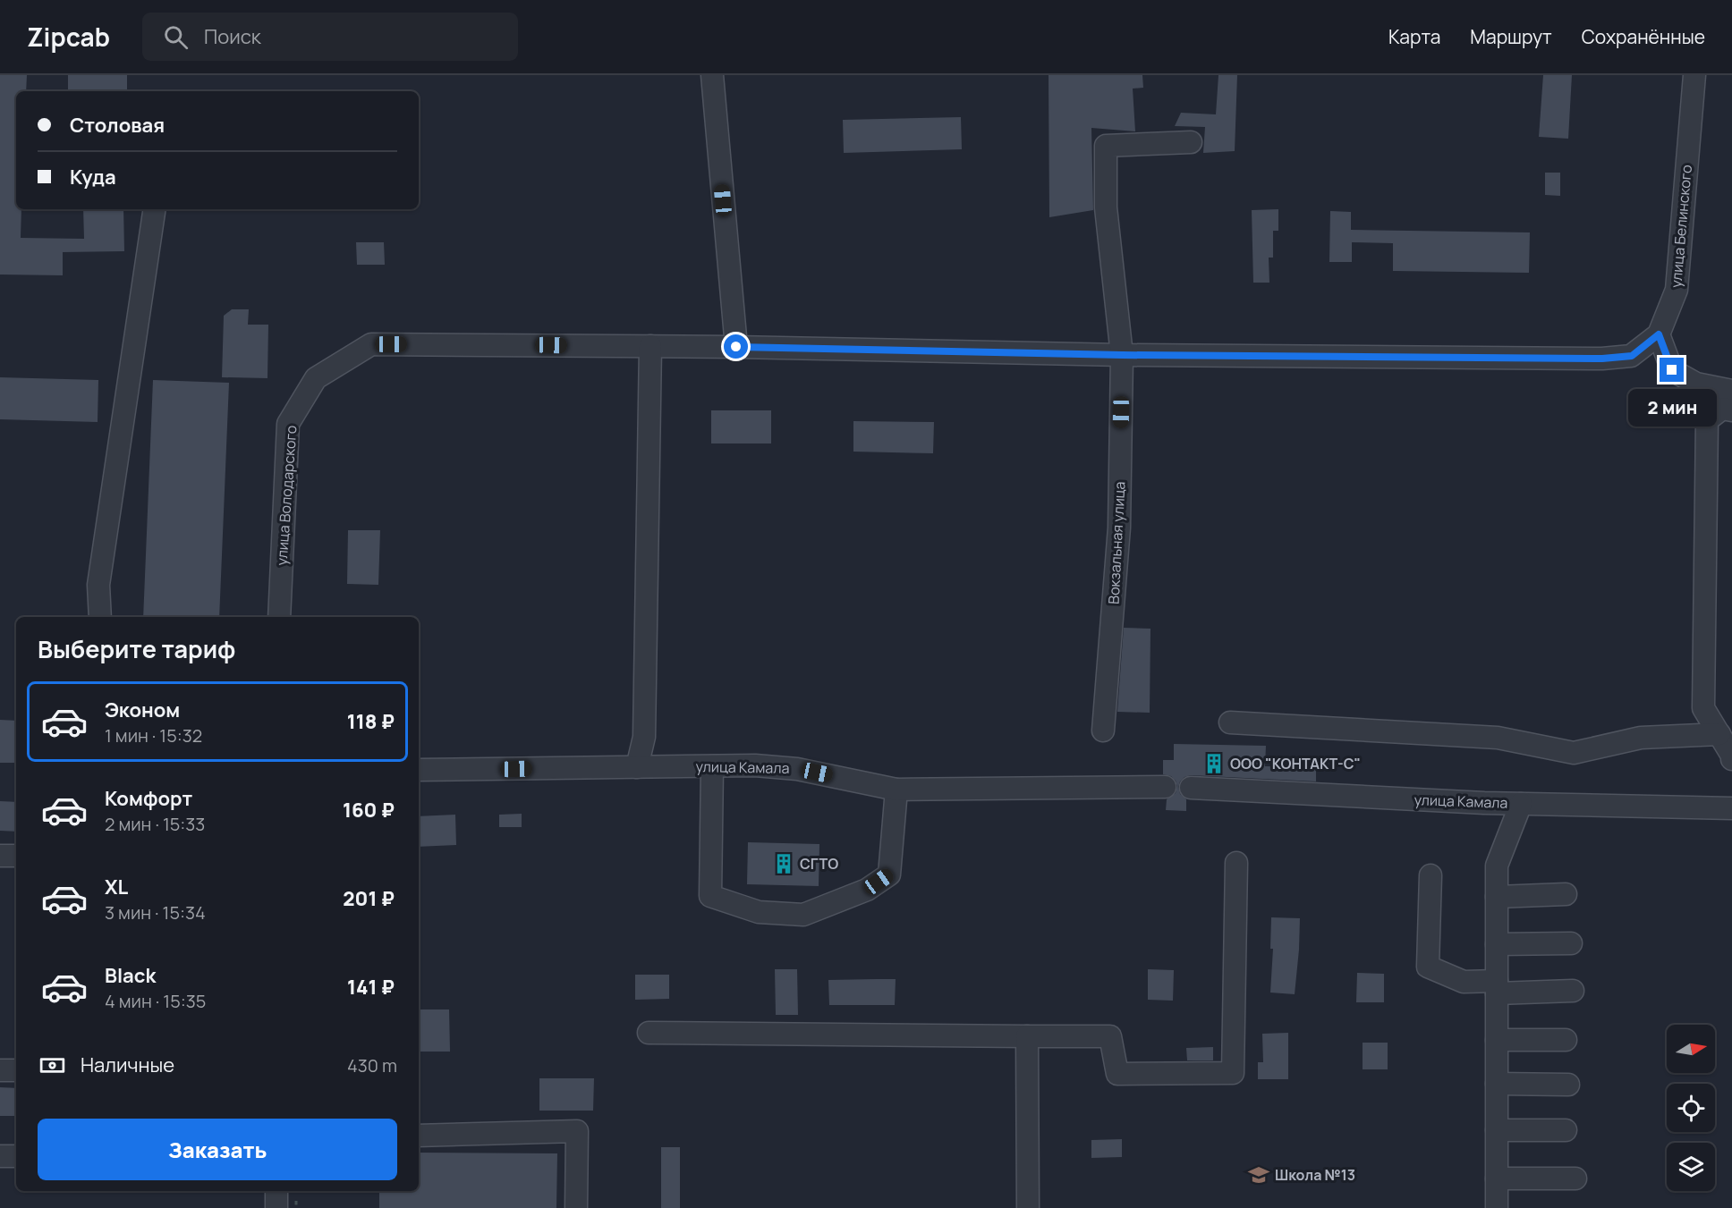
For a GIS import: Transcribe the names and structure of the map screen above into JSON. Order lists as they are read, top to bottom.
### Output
{
  "streets": {
    "street": [
      "улица Белинского",
      "улица Володарского",
      "Вокзальная улица",
      "улица Камала"
    ]
  },
  "crossings": [
    ["улица Белинского", "улица Володарского"],
    ["улица Белинского", "Вокзальная улица"]
  ],
  "places": {
    "building": ["ООО \"КОНТАКТ-С\"", "СГТО"],
    "school or university": ["Школа №13"]
  },
  "north": "right",
  "page": {
    "header": "Zipcab",
    "search": "Поиск",
    "nav": ["Карта", "Маршрут", "Сохранённые"],
    "banner": ["Столовая", "Куда"],
    "bubble": "2 мин",
    "heading": "Выберите тариф",
    "list": [
      {
        "name": "Эконом",
        "note": "1 мин · 15:32",
        "value": "118 ₽"
      },
      {
        "name": "Комфорт",
        "note": "2 мин · 15:33",
        "value": "160 ₽"
      },
      {
        "name": "XL",
        "note": "3 мин · 15:34",
        "value": "201 ₽"
      },
      {
        "name": "Black",
        "note": "4 мин · 15:35",
        "value": "141 ₽"
      }
    ],
    "pay": ["Наличные", "430 m"],
    "buttons": "Заказать"
  }
}
